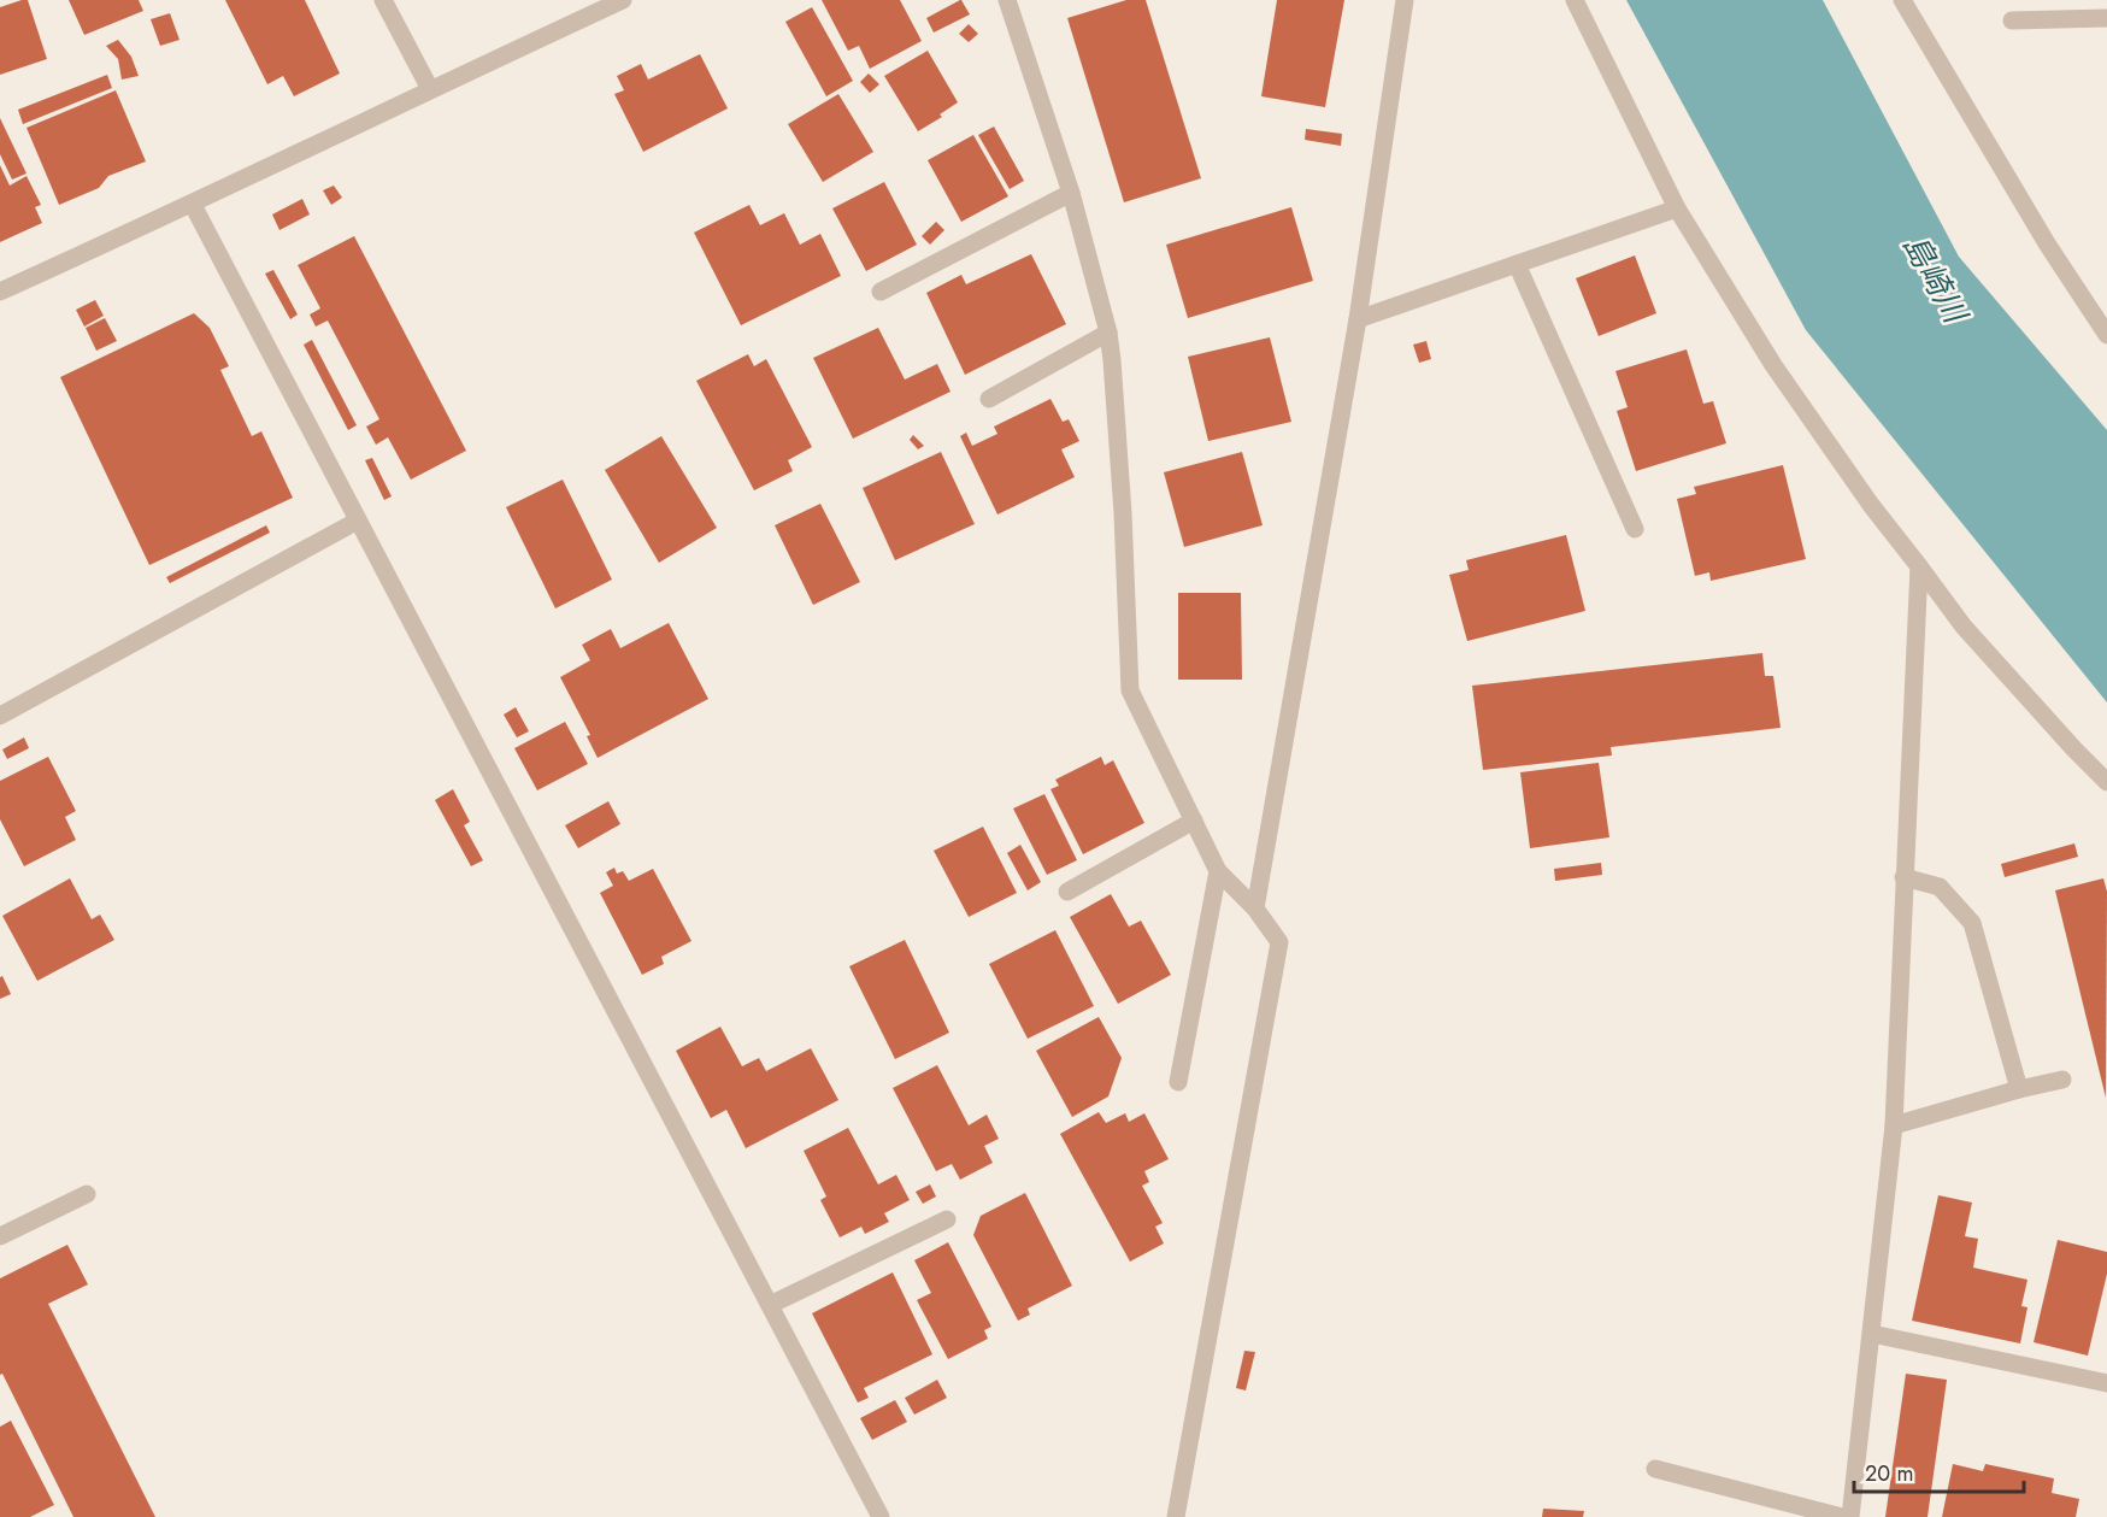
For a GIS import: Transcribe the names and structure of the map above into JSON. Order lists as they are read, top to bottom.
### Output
{
  "water": ["島崎川"],
  "scale_bar": "20 m"
}
